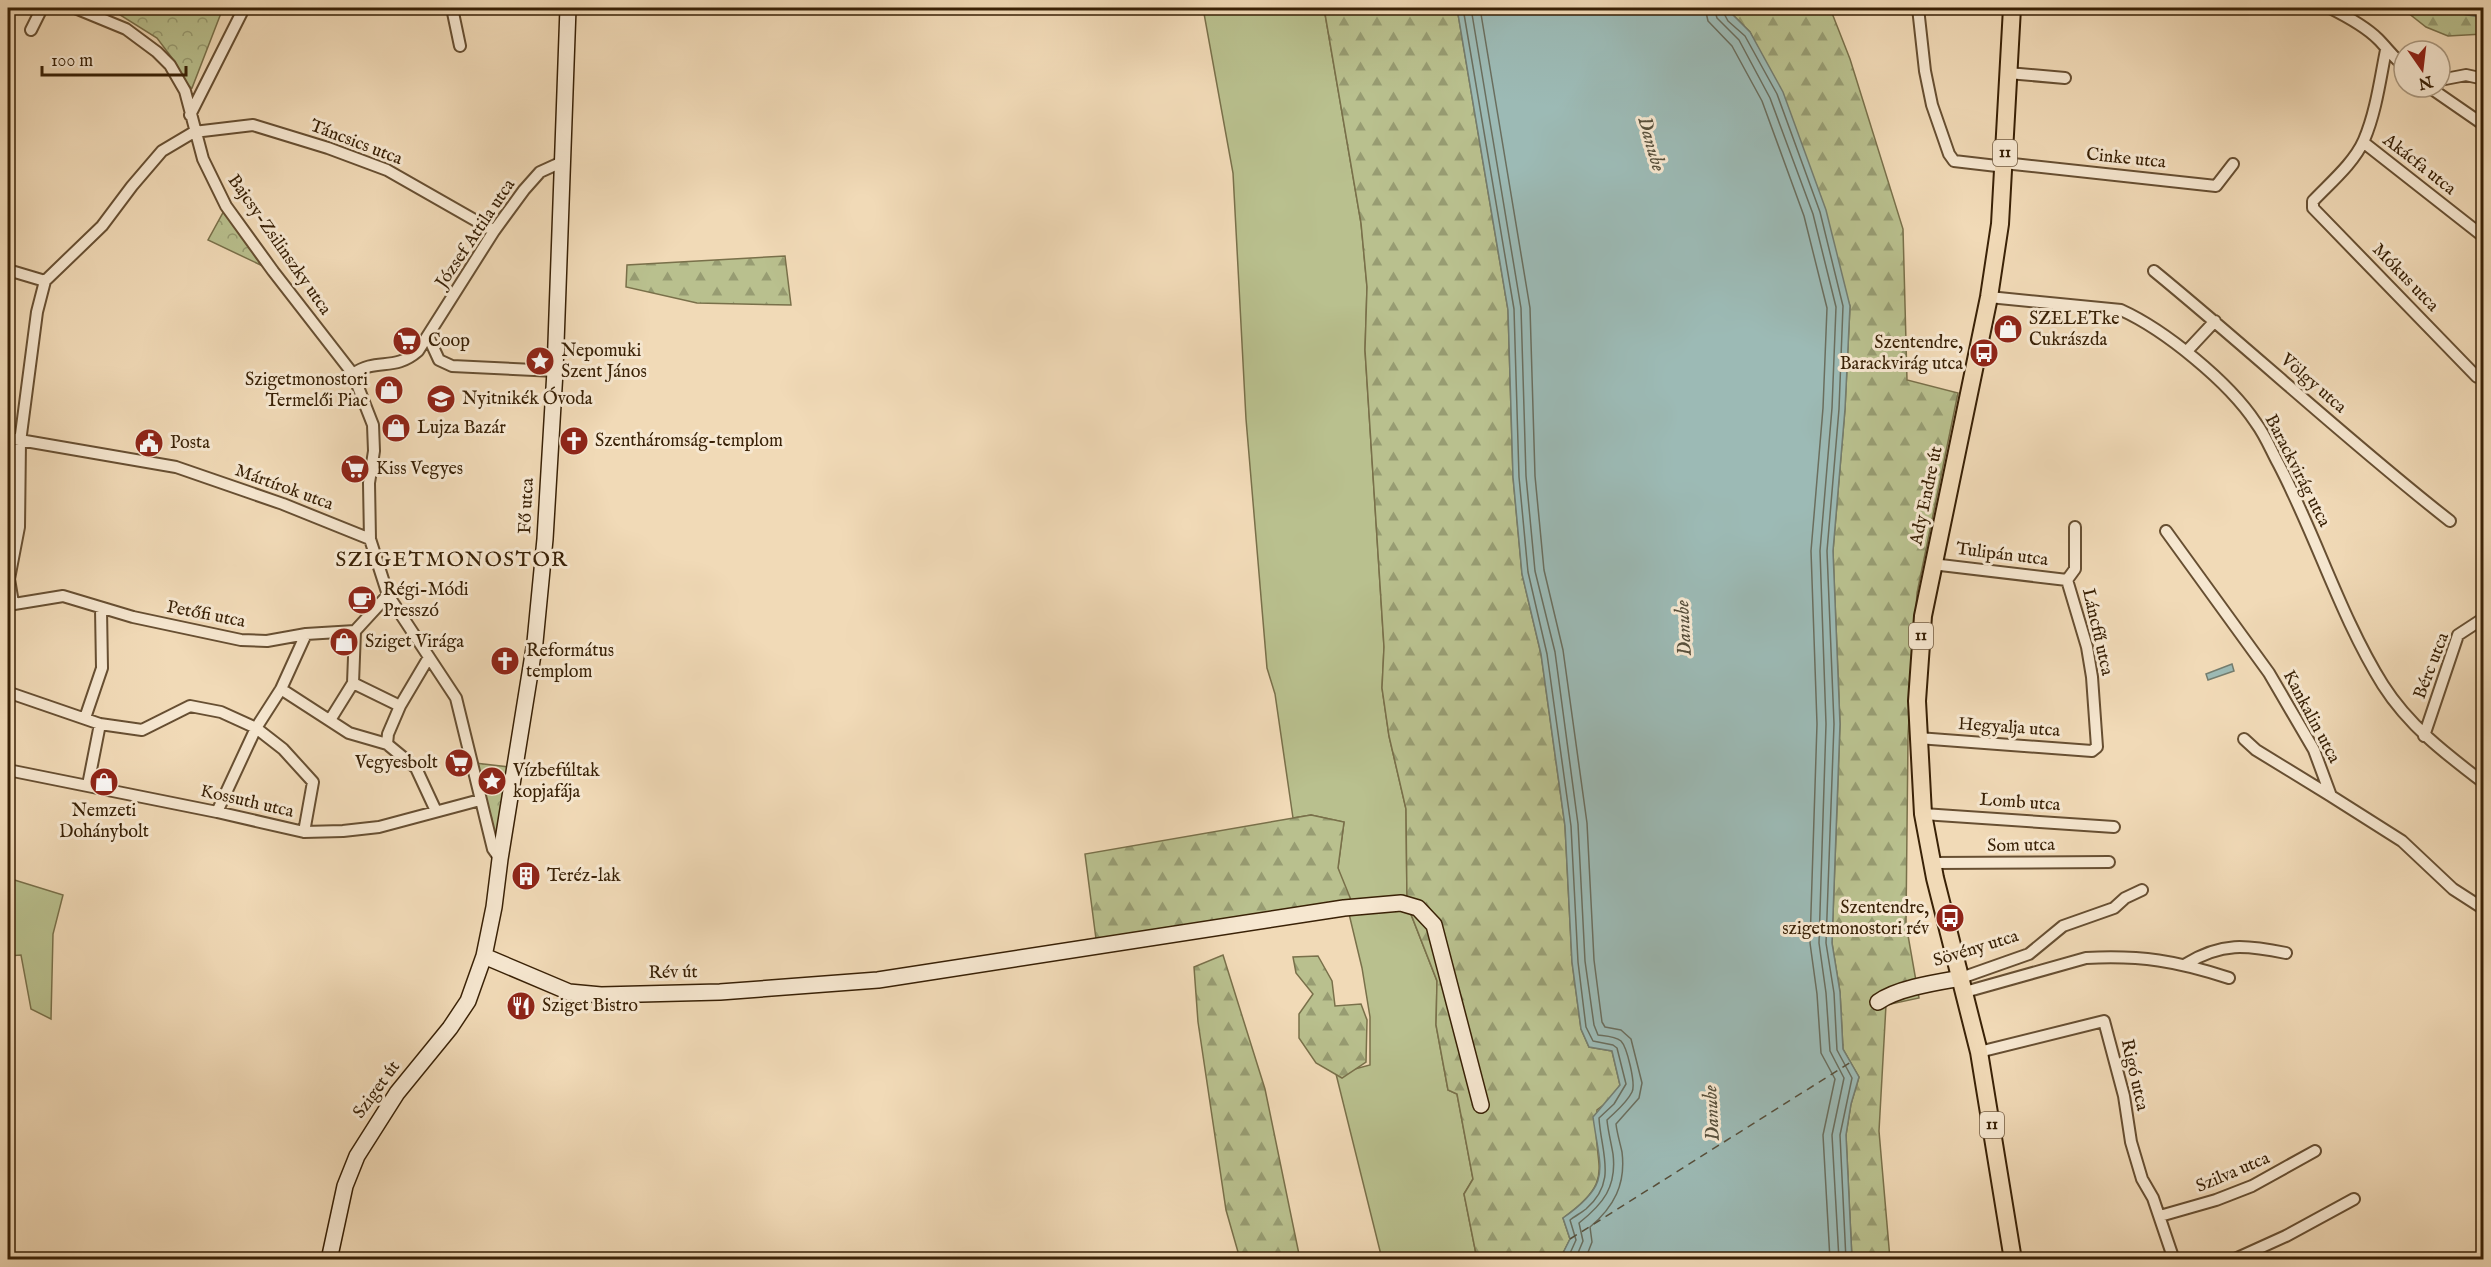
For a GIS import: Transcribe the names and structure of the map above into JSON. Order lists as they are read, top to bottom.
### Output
{
  "streets": {
    "main road": [
      "11",
      "Ady Endre út",
      "Fő utca",
      "Sövény utca",
      "Rév út",
      "Sziget út"
    ],
    "street": [
      "Táncsics utca",
      "Cinke utca",
      "Akácfa utca",
      "József Attila utca",
      "Bajcsy-Zsilinszky utca",
      "Mókus utca",
      "Völgy utca",
      "Barackvirág utca",
      "Mártírok utca",
      "Tulipán utca",
      "Petőfi utca",
      "Láncfű utca",
      "Bérc utca",
      "Kankalin utca",
      "Hegyalja utca",
      "Kossuth utca",
      "Lomb utca",
      "Som utca",
      "Rigó utca",
      "Szilva utca"
    ]
  },
  "crossings": [
    ["Táncsics utca", "József Attila utca"],
    ["Táncsics utca", "Bajcsy-Zsilinszky utca"],
    ["11", "Ady Endre út"],
    ["11", "Sövény utca"],
    ["11", "Rigó utca"],
    ["Cinke utca", "Ady Endre út"],
    ["Akácfa utca", "Mókus utca"],
    ["József Attila utca", "Bajcsy-Zsilinszky utca"],
    ["József Attila utca", "Fő utca"],
    ["Bajcsy-Zsilinszky utca", "Mártírok utca"],
    ["Bajcsy-Zsilinszky utca", "Fő utca"],
    ["Bajcsy-Zsilinszky utca", "Kossuth utca"],
    ["Barackvirág utca", "Ady Endre út"],
    ["Barackvirág utca", "Bérc utca"],
    ["Ady Endre út", "Tulipán utca"],
    ["Ady Endre út", "Hegyalja utca"],
    ["Ady Endre út", "Lomb utca"],
    ["Ady Endre út", "Som utca"],
    ["Ady Endre út", "Sövény utca"],
    ["Fő utca", "Rév út"],
    ["Fő utca", "Sziget út"],
    ["Tulipán utca", "Láncfű utca"],
    ["Láncfű utca", "Hegyalja utca"],
    ["Rév út", "Sziget út"],
    ["Rigó utca", "Szilva utca"]
  ],
  "districts": ["SZIGETMONOSTOR"],
  "water": ["Danube"],
  "places": {
    "shop": [
      "SZELETke Cukrászda",
      "Szigetmonostori Termelői Piac",
      "Lujza Bazár",
      "Sziget Virága",
      "Nemzeti Dohánybolt"
    ],
    "supermarket": ["Coop", "Kiss Vegyes", "Vegyesbolt"],
    "bus stop": ["Szentendre, Barackvirág utca", "Szentendre, szigetmonostori rév"],
    "place": ["Nepomuki Szent János", "Vízbefúltak kopjafája"],
    "school or university": ["Nyitnikék Óvoda"],
    "church": ["Szentháromság-templom", "Református templom"],
    "public building": ["Posta"],
    "cafe": ["Régi-Módi Presszó"],
    "building": ["Teréz-lak"],
    "restaurant": ["Sziget Bistro"]
  },
  "scale_bar": "100 m",
  "north": "bottom"
}
